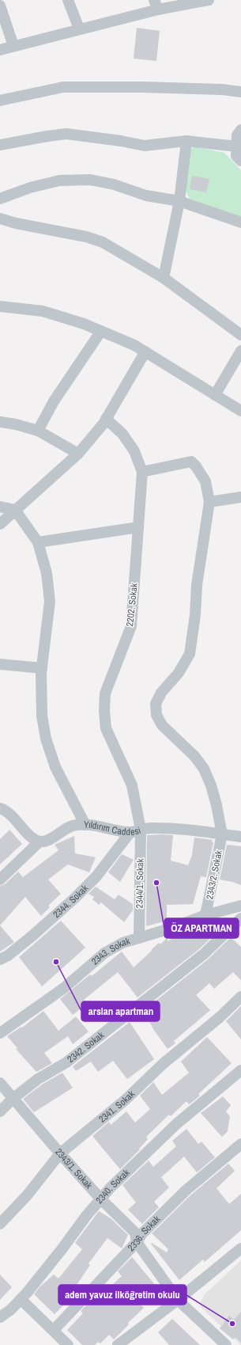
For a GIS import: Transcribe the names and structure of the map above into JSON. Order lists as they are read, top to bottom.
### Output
{
  "streets": {
    "street": [
      "2202. Sokak",
      "Yıldırım Caddesi",
      "2343/2. Sokak",
      "2344/1. Sokak",
      "2344. Sokak",
      "2343. Sokak",
      "2342. Sokak",
      "2341. Sokak",
      "2343/1. Sokak",
      "2340. Sokak",
      "2336. Sokak"
    ]
  },
  "crossings": [
    ["2202. Sokak", "Yıldırım Caddesi"],
    ["2202. Sokak", "2344/1. Sokak"],
    ["2202. Sokak", "2344. Sokak"],
    ["Yıldırım Caddesi", "2343/2. Sokak"],
    ["Yıldırım Caddesi", "2344/1. Sokak"],
    ["Yıldırım Caddesi", "2344. Sokak"],
    ["2343/2. Sokak", "2343. Sokak"],
    ["2344/1. Sokak", "2344. Sokak"],
    ["2344/1. Sokak", "2343. Sokak"],
    ["2342. Sokak", "2343/1. Sokak"],
    ["2341. Sokak", "2343/1. Sokak"],
    ["2343/1. Sokak", "2340. Sokak"],
    ["2343/1. Sokak", "2336. Sokak"]
  ],
  "places": ["ÖZ APARTMAN", "arslan apartman", "adem yavuz ilköğretim okulu"]
}
